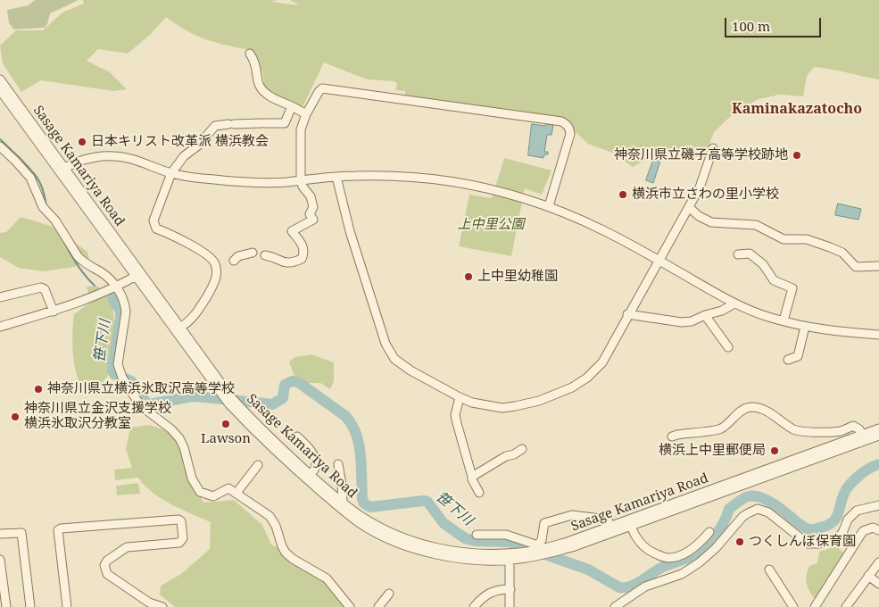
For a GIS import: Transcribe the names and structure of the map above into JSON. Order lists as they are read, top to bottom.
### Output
{
  "streets": {
    "street": ["Sasage Kamariya Road"]
  },
  "districts": ["Kaminakazatocho"],
  "water": ["笹下川"],
  "parks": ["上中里公園"],
  "places": [
    "日本キリスト改革派 横浜教会",
    "神奈川県立磯子高等学校跡地",
    "横浜市立さわの里小学校",
    "上中里幼稚園",
    "神奈川県立横浜氷取沢高等学校",
    "神奈川県立金沢支援学校 横浜氷取沢分教室",
    "Lawson",
    "横浜上中里郵便局",
    "つくしんぼ保育園"
  ],
  "scale_bar": "100 m"
}
